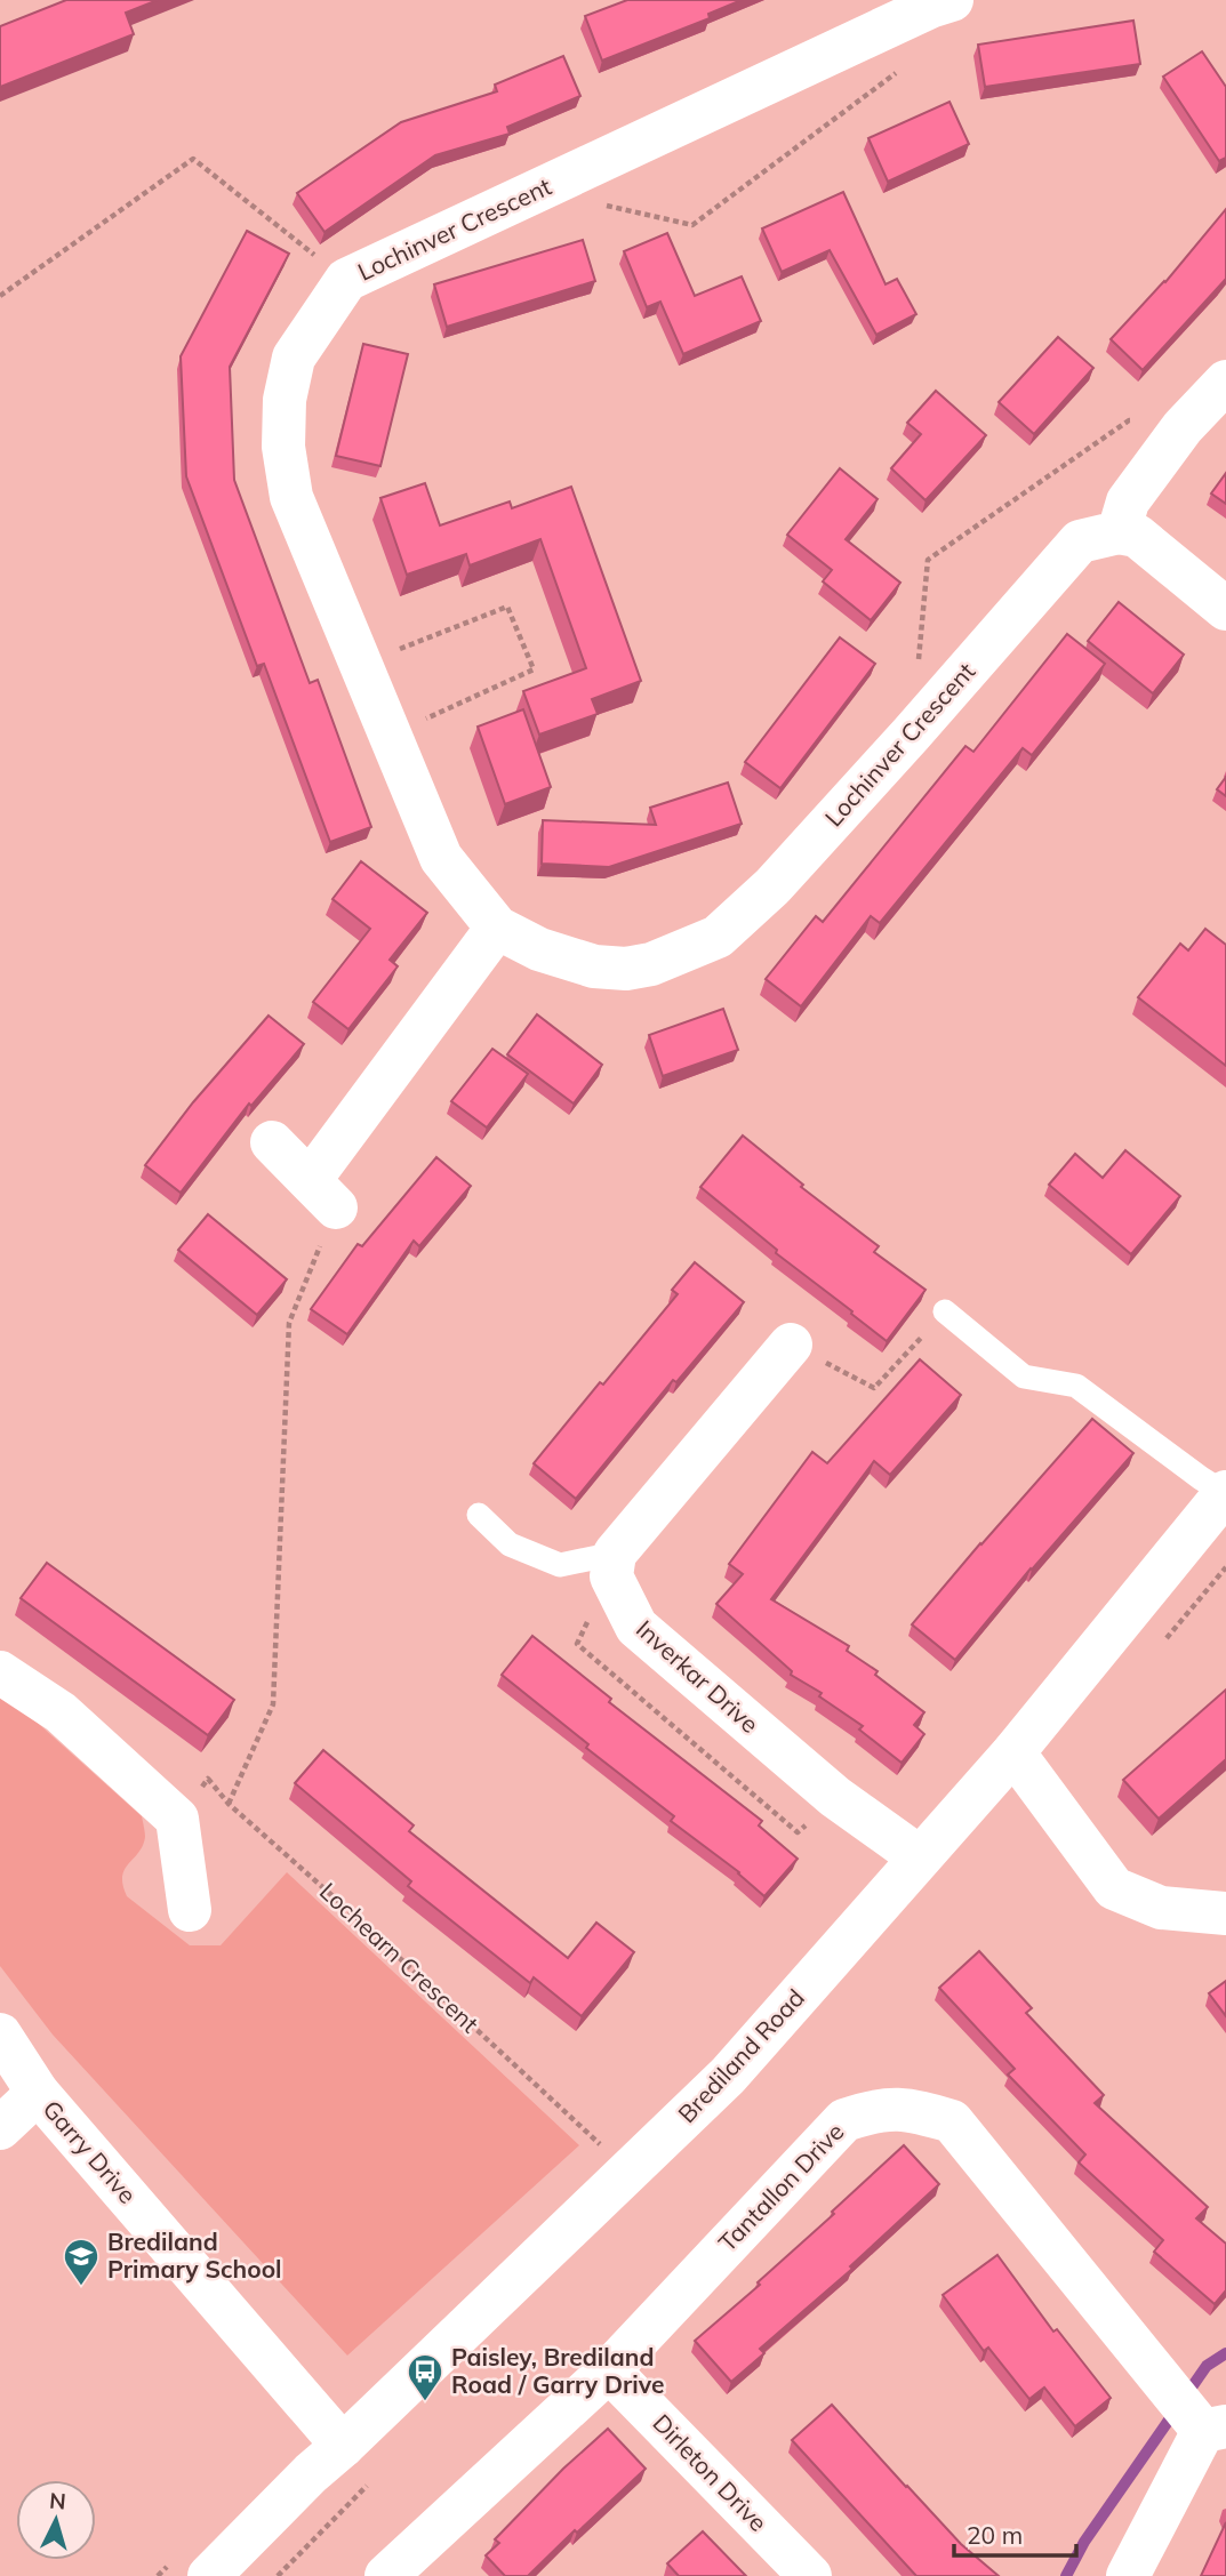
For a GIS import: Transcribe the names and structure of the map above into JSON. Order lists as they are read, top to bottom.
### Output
{
  "streets": {
    "street": [
      "Lochinver Crescent",
      "Inverkar Drive",
      "Brediland Road",
      "Garry Drive",
      "Tantallon Drive",
      "Dirleton Drive"
    ],
    "path": ["Lochearn Crescent"]
  },
  "crossings": [
    ["Inverkar Drive", "Brediland Road"],
    ["Lochearn Crescent", "Brediland Road"],
    ["Brediland Road", "Garry Drive"],
    ["Tantallon Drive", "Dirleton Drive"]
  ],
  "places": {
    "school or university": ["Brediland Primary School"],
    "bus stop": ["Paisley, Brediland Road / Garry Drive"]
  },
  "scale_bar": "20 m",
  "north": "top"
}
